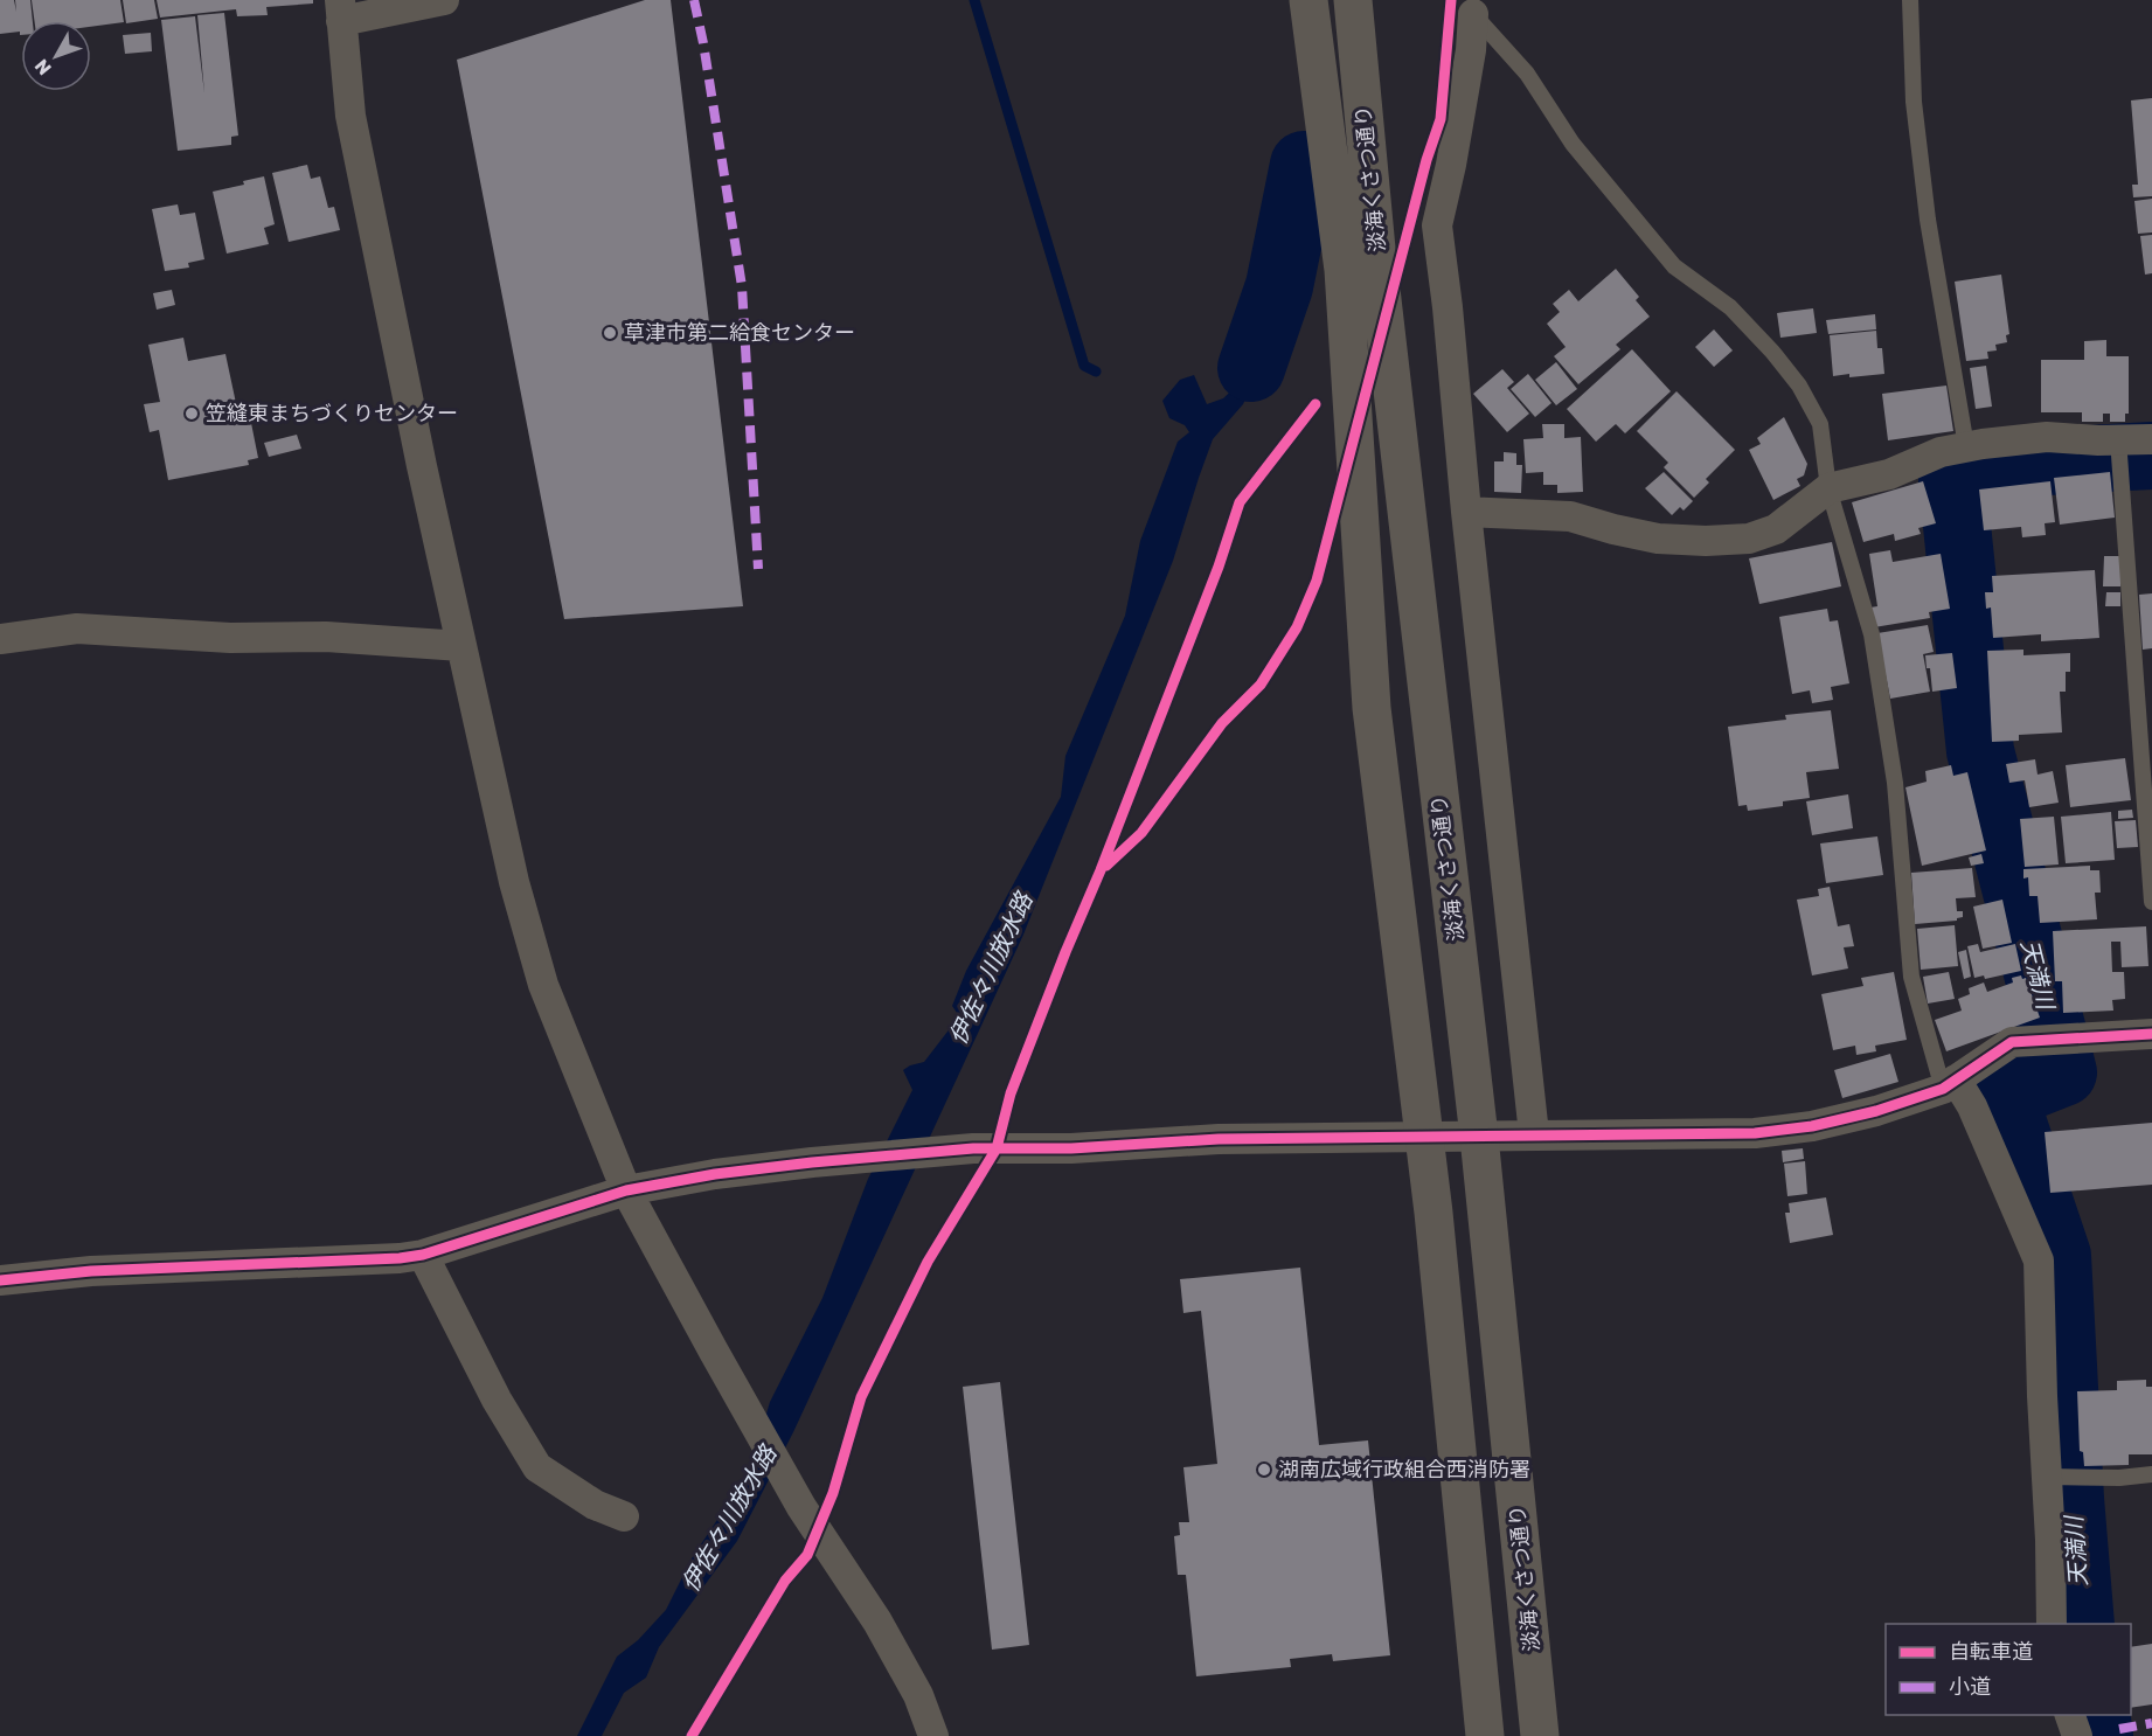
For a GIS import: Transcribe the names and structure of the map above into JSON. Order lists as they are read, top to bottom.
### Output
{
  "streets": {
    "street": ["淡海くさつ通り"]
  },
  "water": ["伊佐々川放水路", "天満川"],
  "places": ["草津市第二給食センター", "笠縫東まちづくりセンター", "湖南広域行政組合西消防署"],
  "legend": ["自転車道", "小道"],
  "north": "bottom left"
}
